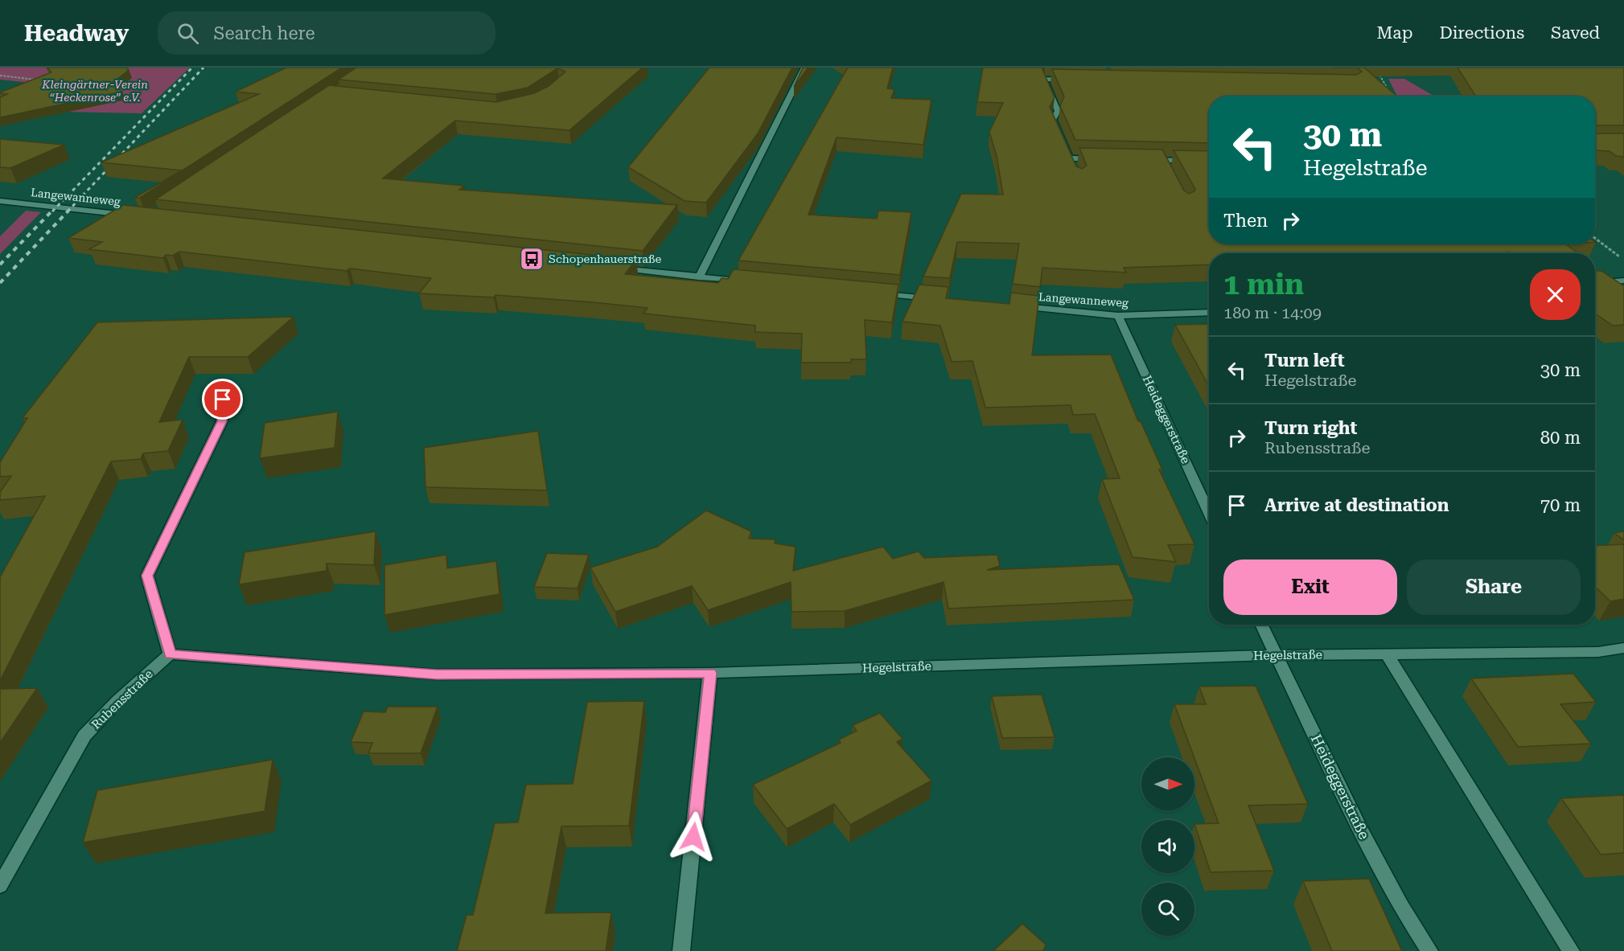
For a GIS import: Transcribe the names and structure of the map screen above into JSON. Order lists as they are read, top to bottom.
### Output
{
  "streets": {
    "street": [
      "Langewanneweg",
      "Heideggerstraße",
      "Hegelstraße",
      "Rubensstraße"
    ]
  },
  "crossings": [
    ["Langewanneweg", "Heideggerstraße"],
    ["Heideggerstraße", "Hegelstraße"],
    ["Hegelstraße", "Rubensstraße"]
  ],
  "parks": ["Kleingärtner-Verein “Heckenrose” e.V."],
  "places": {
    "bus stop": ["Schopenhauerstraße"]
  },
  "north": "right",
  "page": {
    "header": "Headway",
    "search": "Search here",
    "nav": ["Map", "Directions", "Saved"],
    "turn": ["30 m", "Hegelstraße"],
    "then": "Then",
    "heading": ["1 min", "180 m · 14:09"],
    "list": [
      {
        "name": "Turn left",
        "note": "Hegelstraße",
        "value": "30 m"
      },
      {
        "name": "Turn right",
        "note": "Rubensstraße",
        "value": "80 m"
      },
      {
        "name": "Arrive at destination",
        "value": "70 m"
      }
    ],
    "buttons": ["Exit", "Share"]
  }
}
